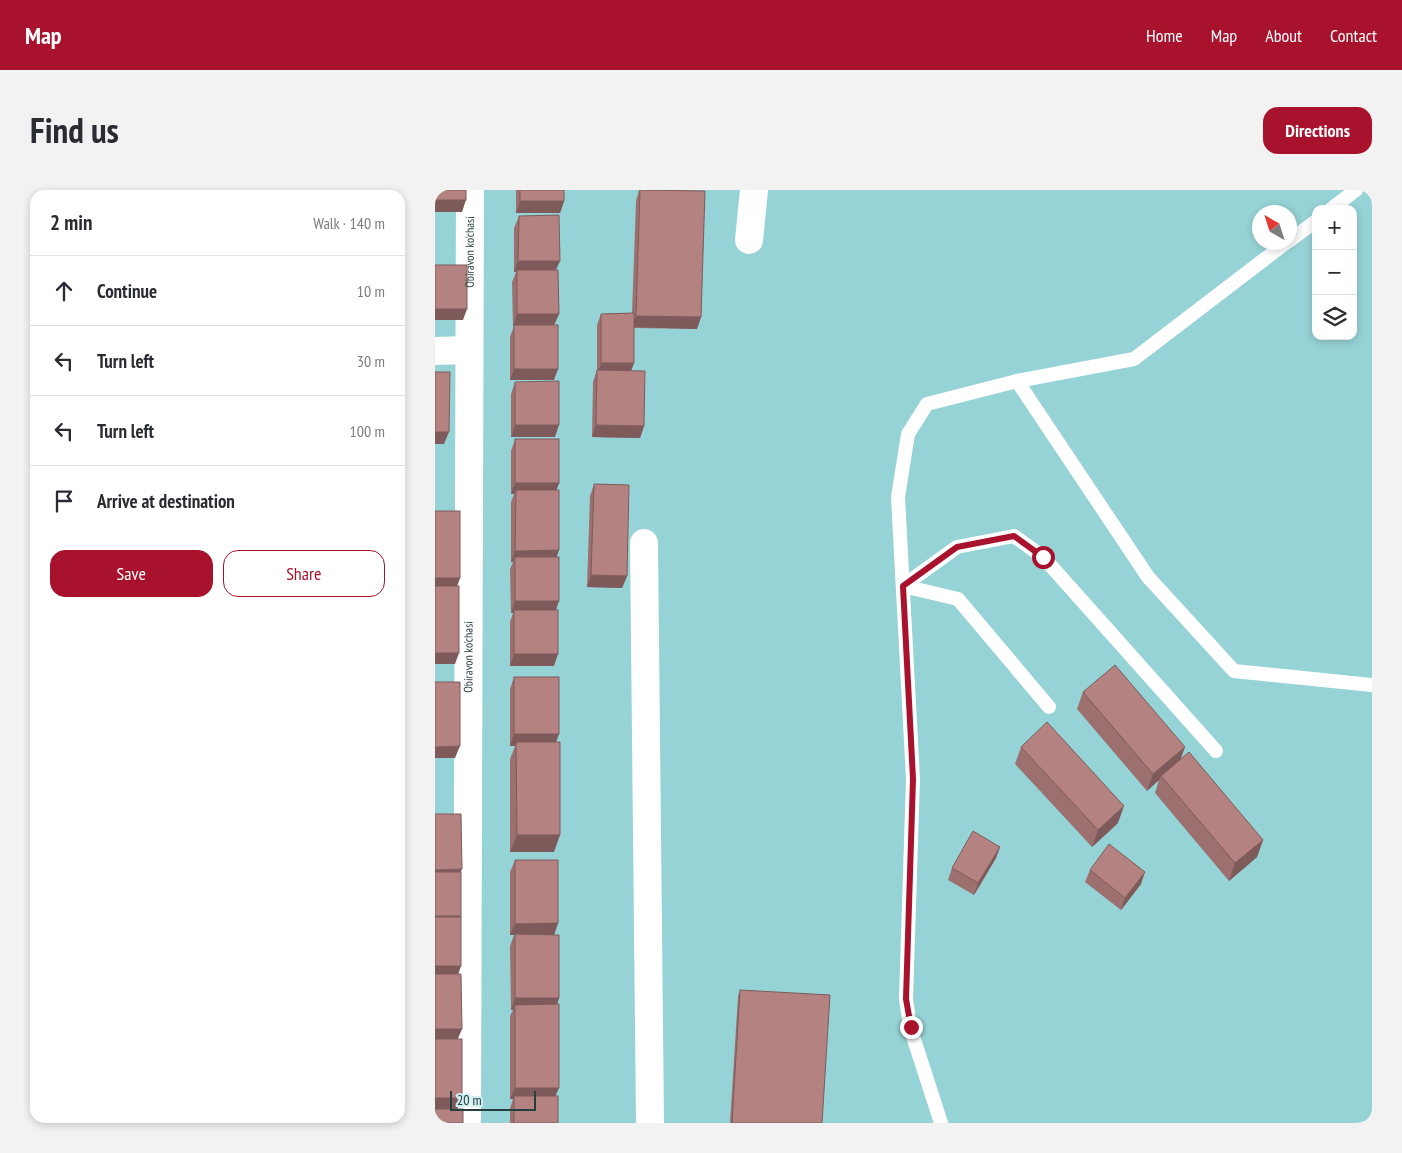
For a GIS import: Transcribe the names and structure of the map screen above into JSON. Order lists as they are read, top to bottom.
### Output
{
  "streets": {
    "street": ["Obiravon ko'chasi"]
  },
  "scale_bar": "20 m",
  "north": "top left",
  "page": {
    "header": "Map",
    "nav": [
      "Home",
      "Map",
      "About",
      "Contact"
    ],
    "title": "Find us",
    "buttons": [
      "Directions",
      ["Save", "Share"]
    ],
    "heading": ["2 min", "Walk · 140 m"],
    "map_buttons": ["+", "−"],
    "list": [
      ["Continue", "10 m"],
      ["Turn left", "30 m"],
      ["Turn left", "100 m"],
      "Arrive at destination"
    ],
    "scale": "20 m"
  }
}
